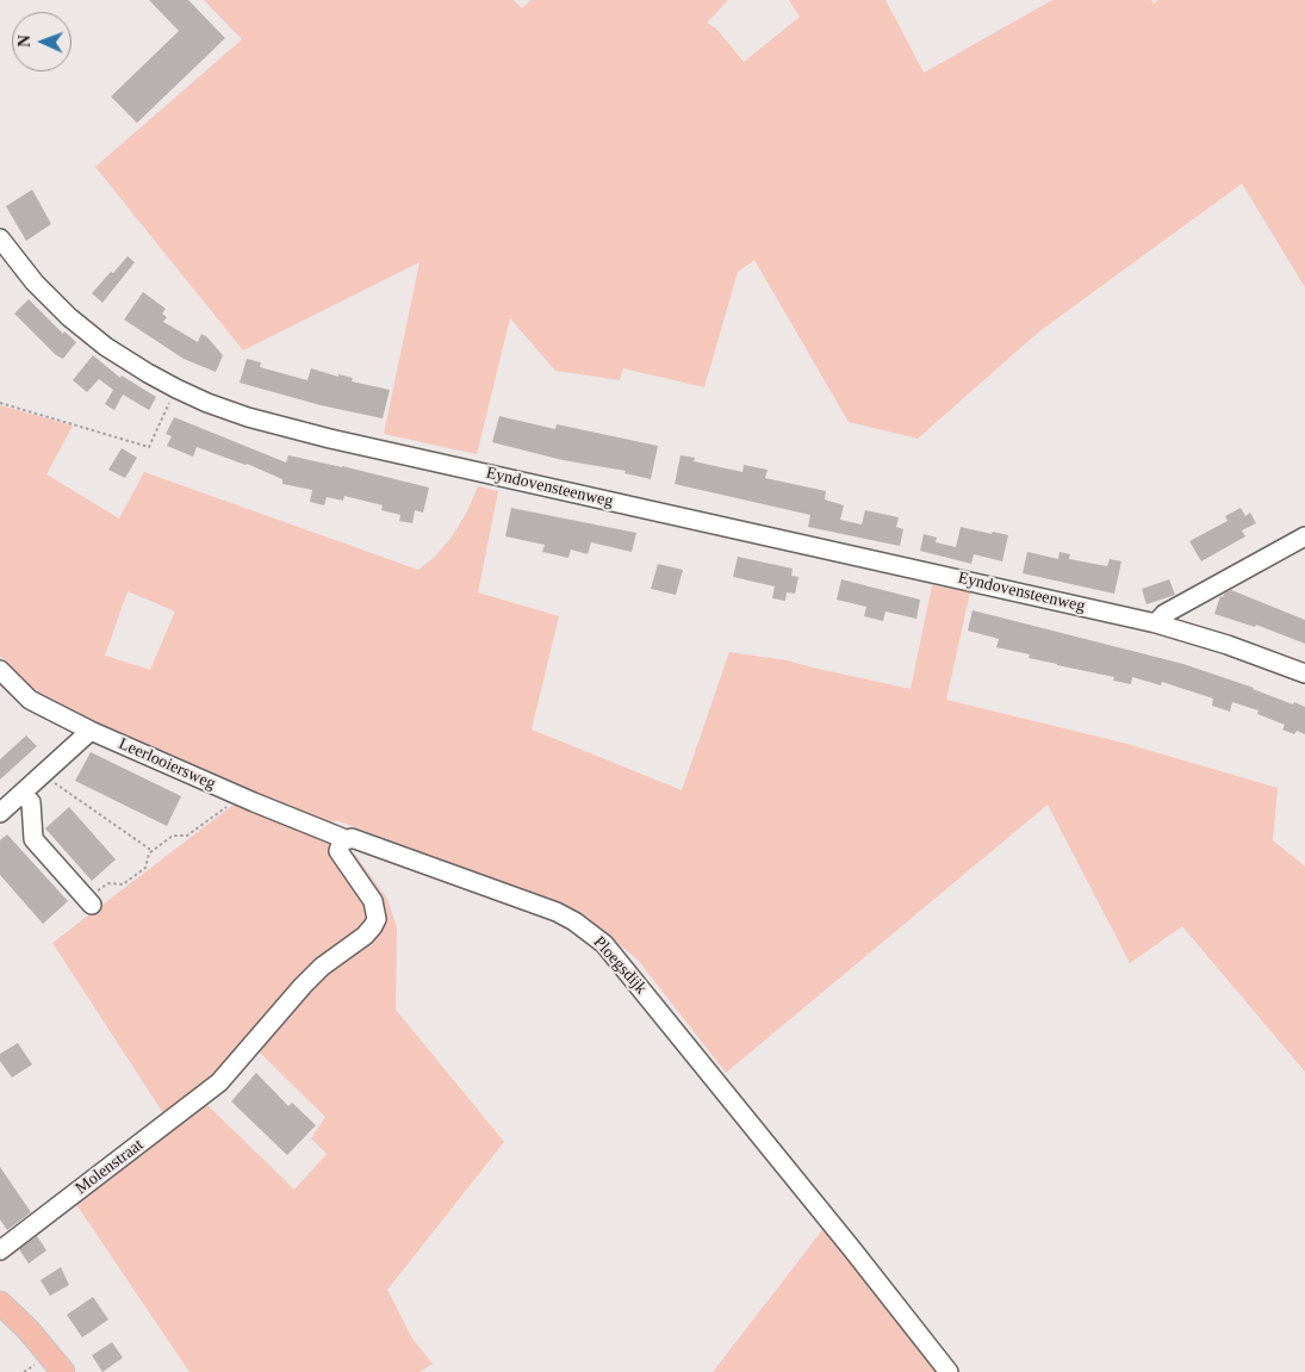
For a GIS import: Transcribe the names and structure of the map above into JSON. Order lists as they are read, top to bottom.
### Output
{
  "streets": {
    "street": [
      "Eyndovensteenweg",
      "Leerlooiersweg",
      "Ploegsdijk",
      "Molenstraat"
    ]
  },
  "crossings": [
    ["Leerlooiersweg", "Ploegsdijk"],
    ["Leerlooiersweg", "Molenstraat"],
    ["Ploegsdijk", "Molenstraat"]
  ],
  "north": "left"
}
